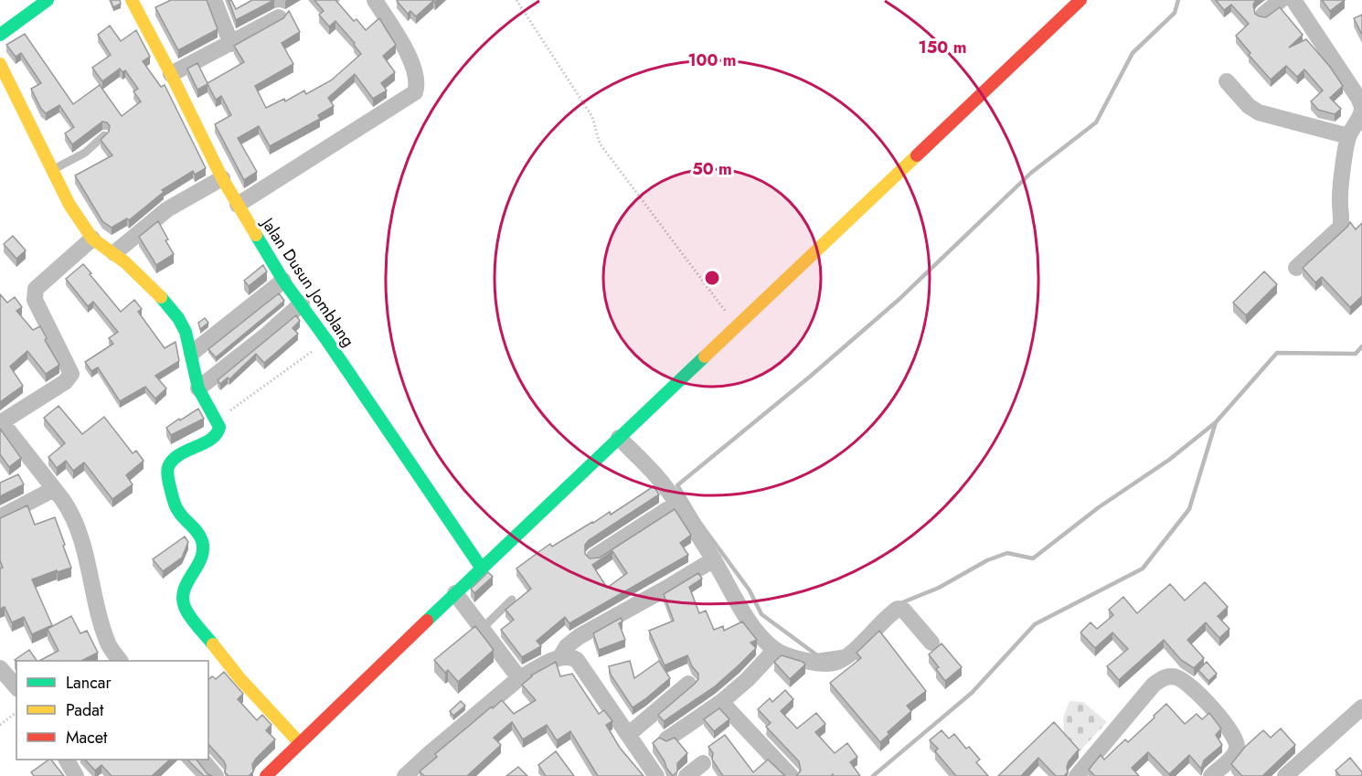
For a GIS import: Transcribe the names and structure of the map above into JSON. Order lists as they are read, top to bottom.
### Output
{
  "streets": {
    "street": ["Jalan Dusun Jomblang"]
  },
  "legend": ["Lancar", "Padat", "Macet"],
  "rings": ["150 m", "100 m", "50 m"]
}
